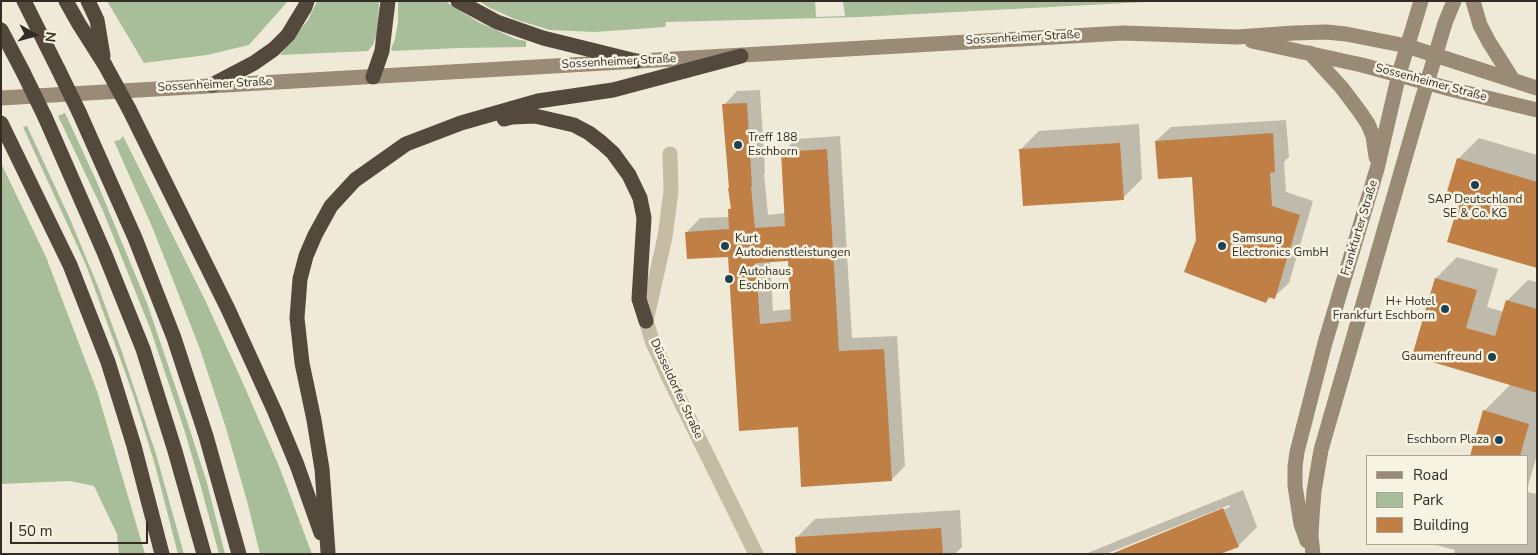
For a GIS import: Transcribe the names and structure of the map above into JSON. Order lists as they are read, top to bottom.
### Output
{
  "streets": {
    "main road": ["Sossenheimer Straße", "Frankfurter Straße"],
    "street": ["Düsseldorfer Straße"]
  },
  "crossings": [
    ["Sossenheimer Straße", "Frankfurter Straße"]
  ],
  "places": [
    "Treff 188 Eschborn",
    "SAP Deutschland SE & Co. KG",
    "Kurt Autodienstleistungen",
    "Samsung Electronics GmbH",
    "Autohaus Eschborn",
    "H+ Hotel Frankfurt Eschborn",
    "Gaumenfreund",
    "Eschborn Plaza"
  ],
  "legend": ["Road", "Park", "Building"],
  "scale_bar": "50 m",
  "north": "right"
}
